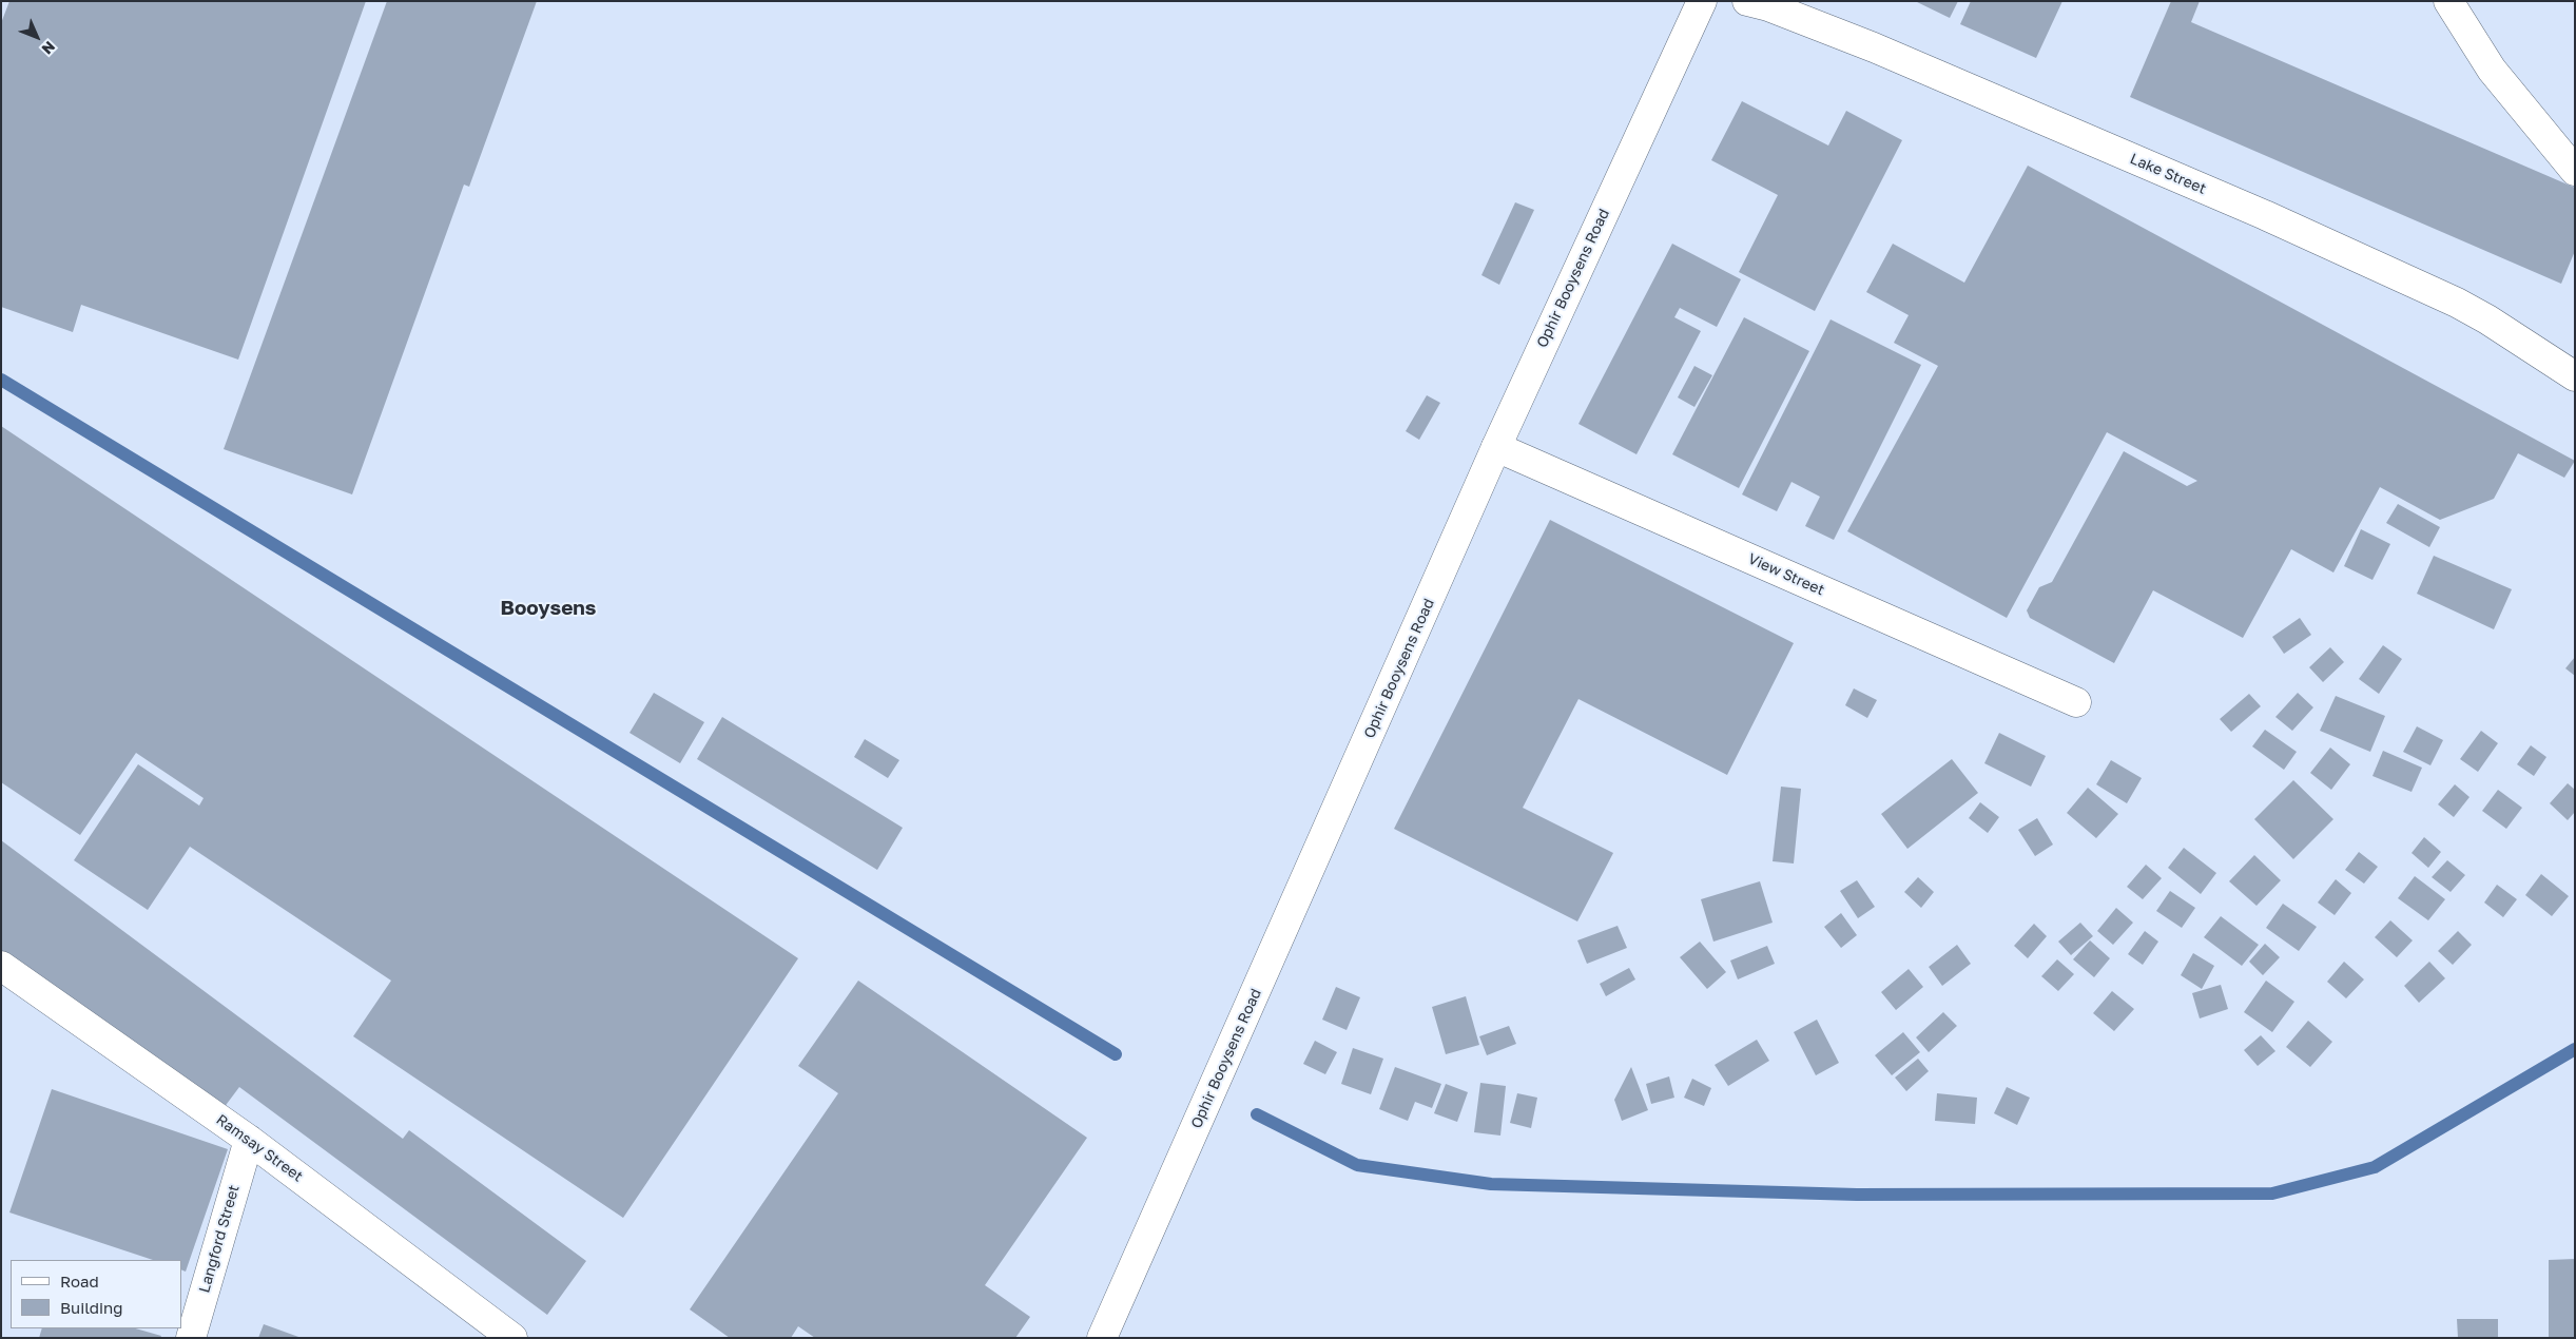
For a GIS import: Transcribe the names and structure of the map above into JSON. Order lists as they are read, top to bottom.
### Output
{
  "streets": {
    "street": [
      "Lake Street",
      "Ophir Booysens Road",
      "View Street",
      "Ramsay Street",
      "Langford Street"
    ]
  },
  "crossings": [
    ["Ophir Booysens Road", "View Street"],
    ["Ramsay Street", "Langford Street"]
  ],
  "districts": ["Booysens"],
  "legend": ["Road", "Building"],
  "north": "bottom right"
}
